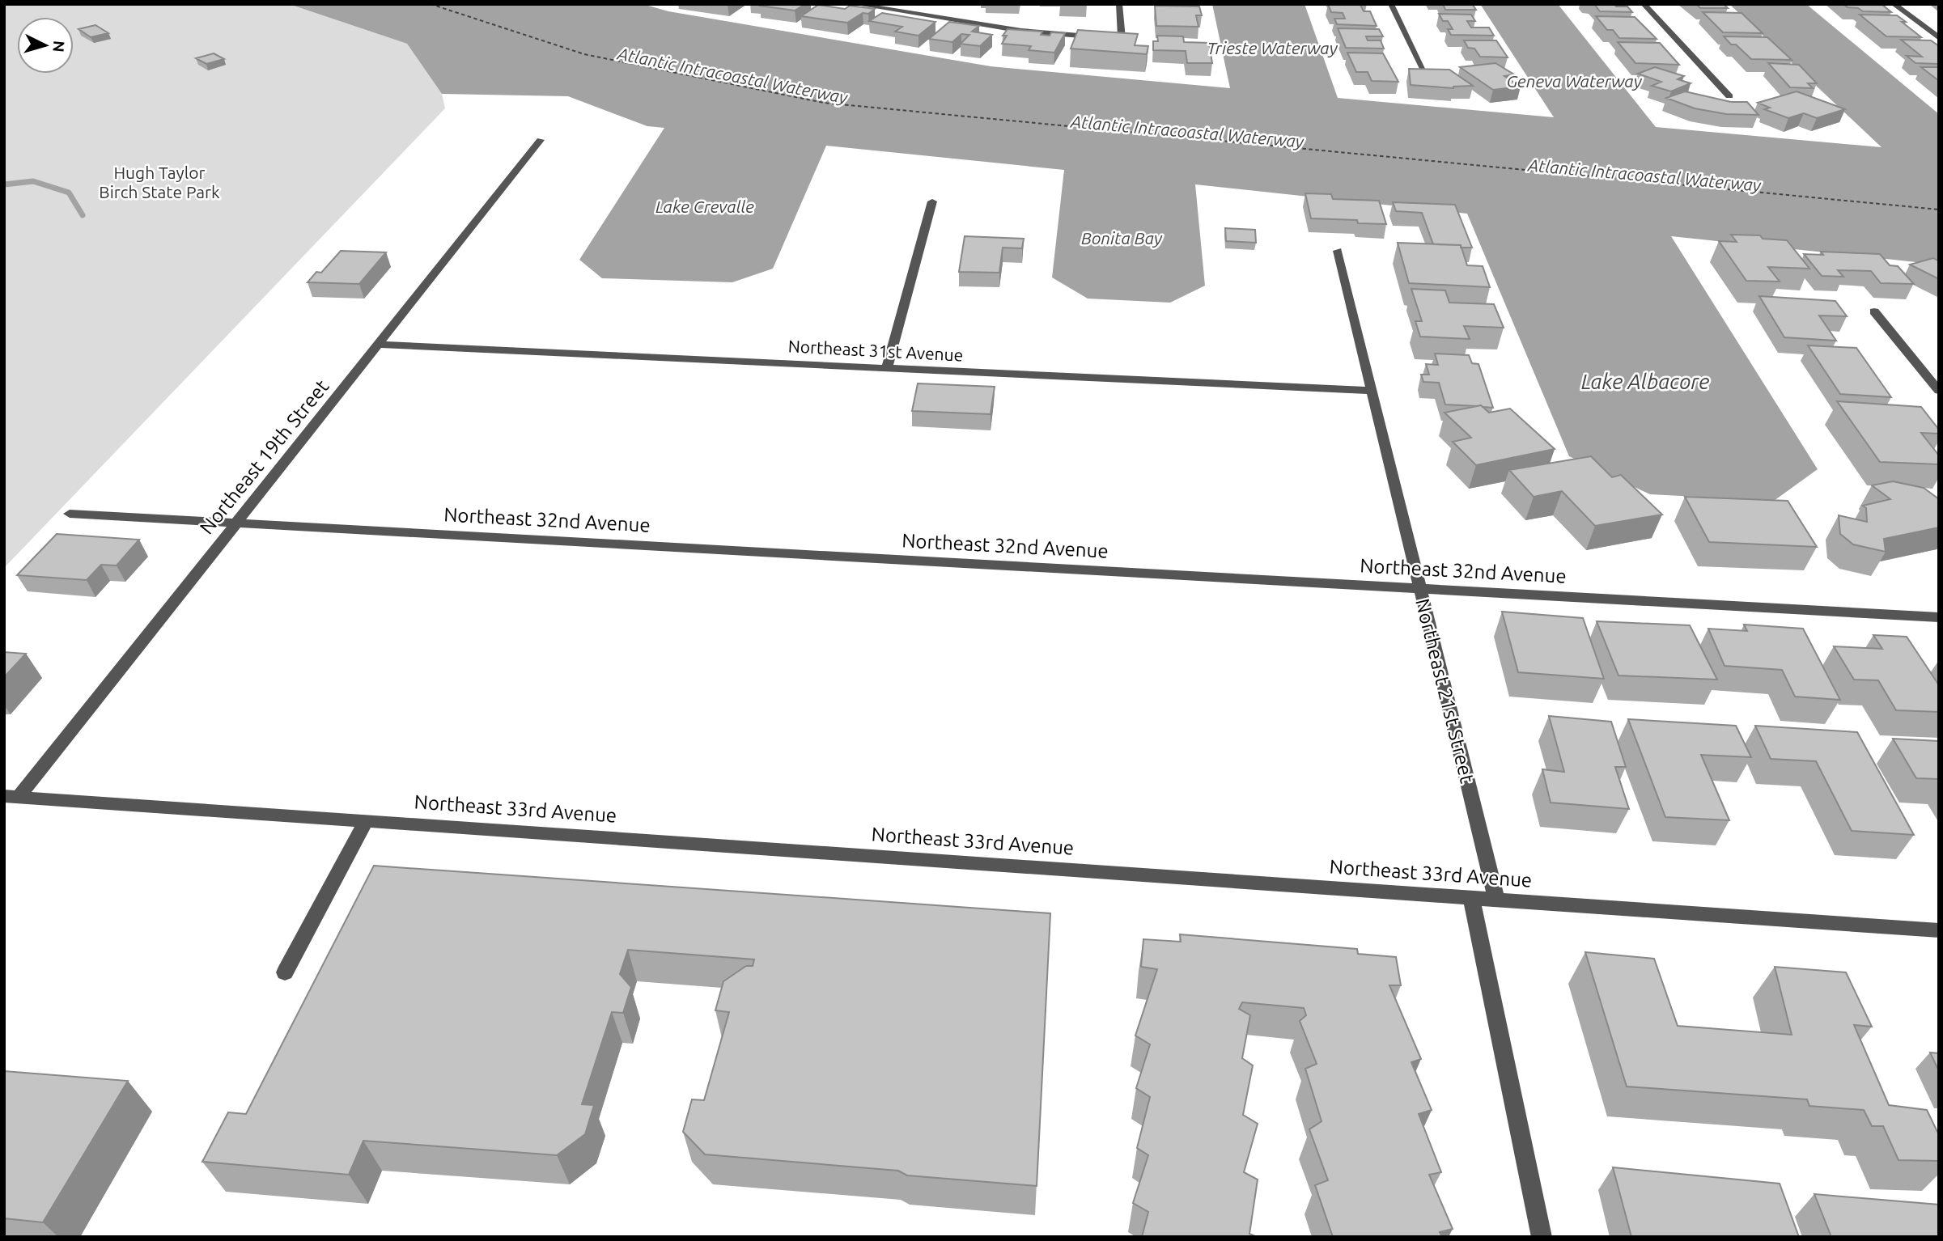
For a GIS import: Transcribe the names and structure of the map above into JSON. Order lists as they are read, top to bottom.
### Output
{
  "streets": {
    "street": [
      "Northeast 31st Avenue",
      "Northeast 19th Street",
      "Northeast 32nd Avenue",
      "Northeast 21st Street",
      "Northeast 33rd Avenue"
    ]
  },
  "crossings": [
    ["Northeast 31st Avenue", "Northeast 19th Street"],
    ["Northeast 31st Avenue", "Northeast 21st Street"],
    ["Northeast 19th Street", "Northeast 32nd Avenue"],
    ["Northeast 19th Street", "Northeast 33rd Avenue"],
    ["Northeast 32nd Avenue", "Northeast 21st Street"],
    ["Northeast 21st Street", "Northeast 33rd Avenue"]
  ],
  "water": [
    "Trieste Waterway",
    "Atlantic Intracoastal Waterway",
    "Geneva Waterway",
    "Lake Crevalle",
    "Bonita Bay",
    "Lake Albacore"
  ],
  "parks": ["Hugh Taylor Birch State Park"],
  "north": "right"
}
